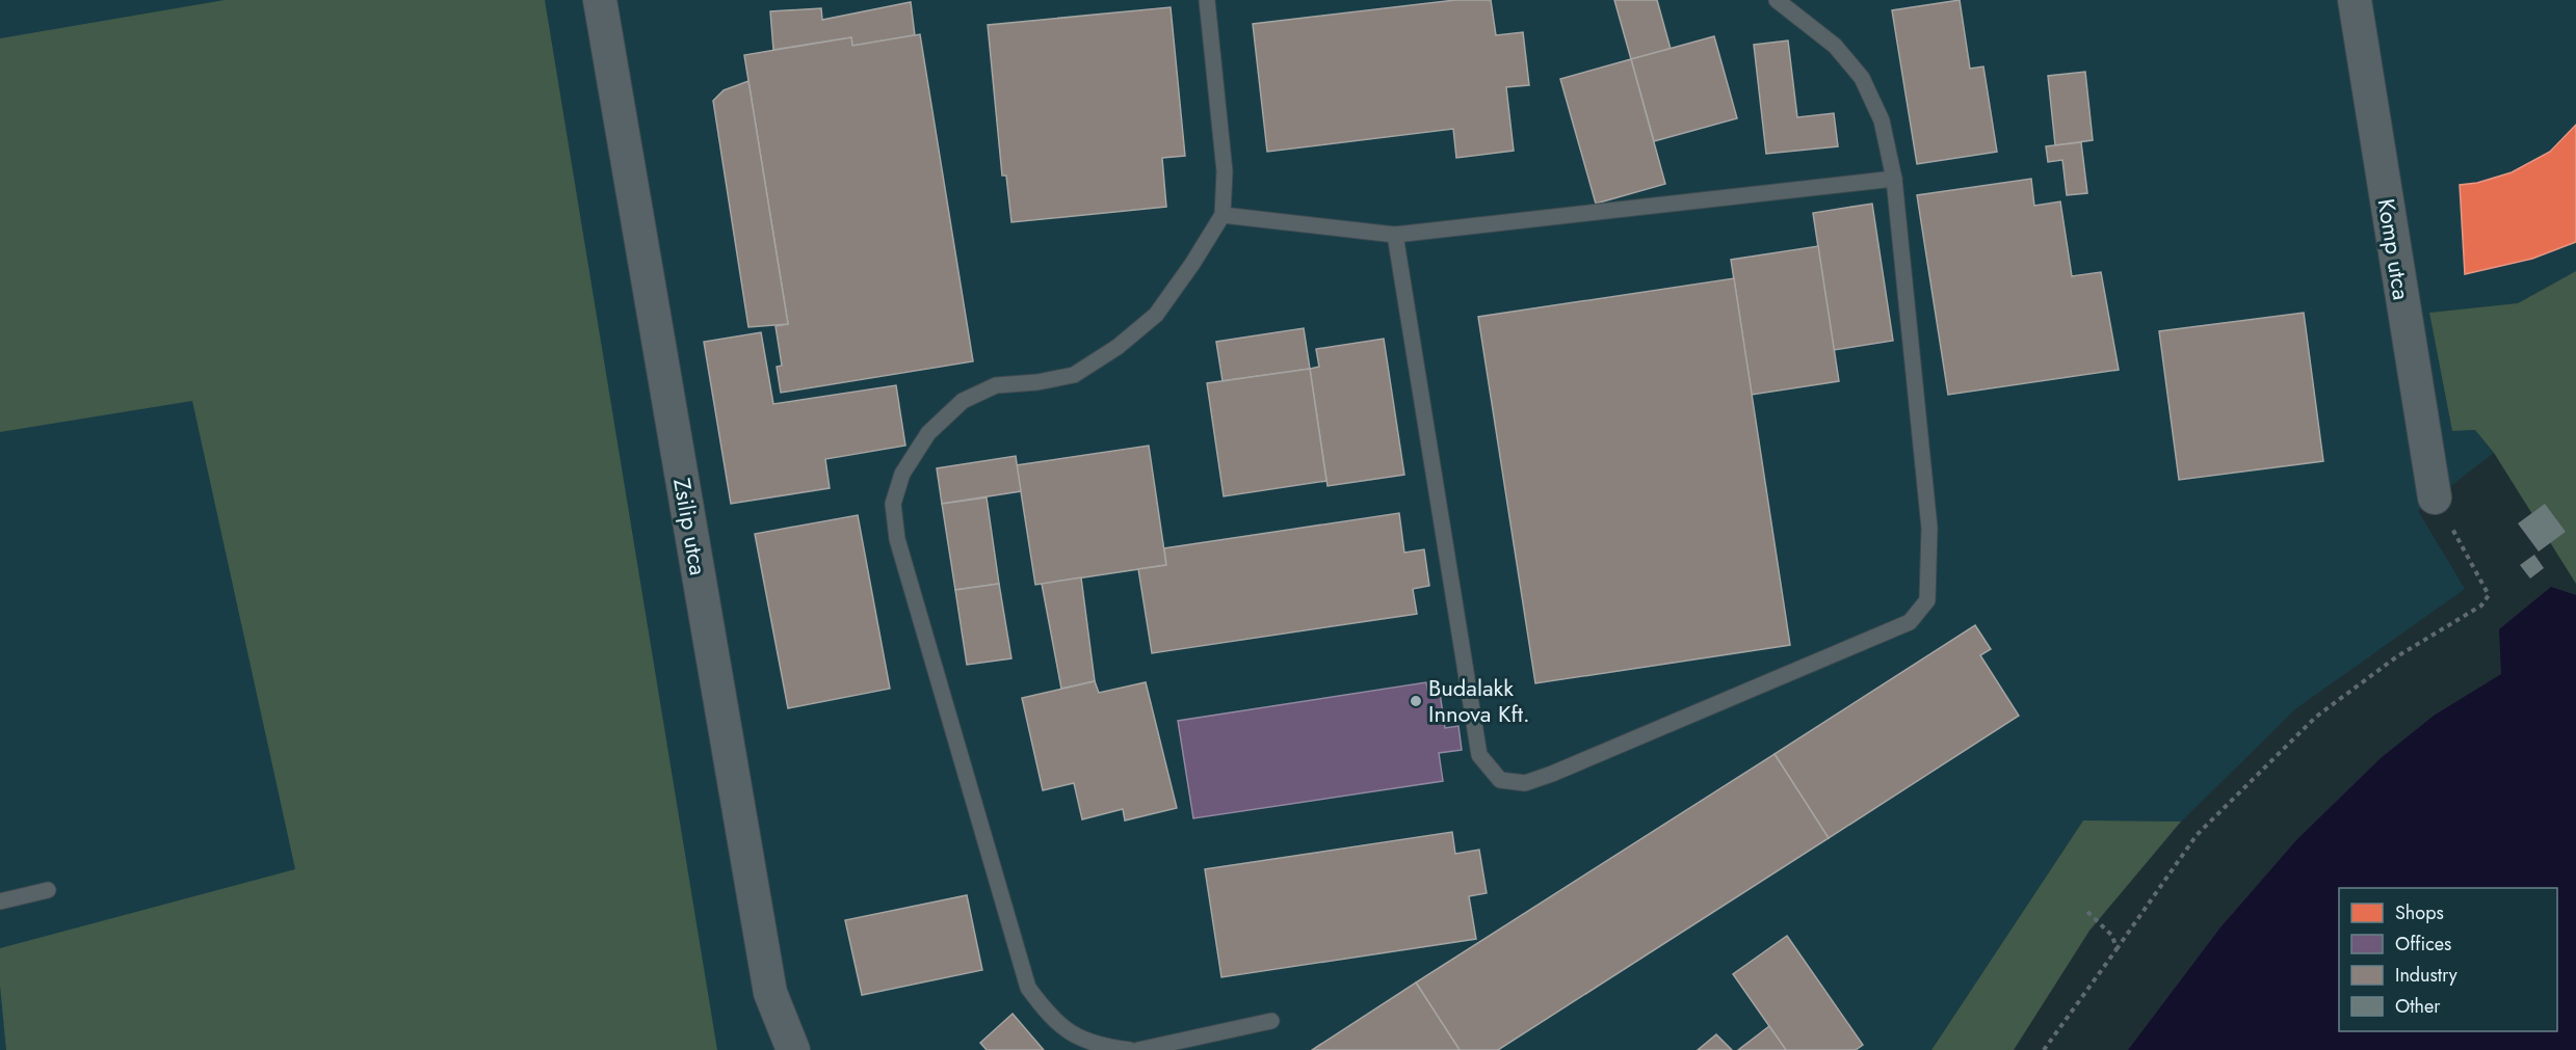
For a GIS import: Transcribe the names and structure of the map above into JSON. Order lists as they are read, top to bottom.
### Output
{
  "streets": {
    "street": ["Komp utca", "Zsilip utca"]
  },
  "places": ["Budalakk Innova Kft."],
  "legend": [
    "Shops",
    "Offices",
    "Industry",
    "Other"
  ]
}
